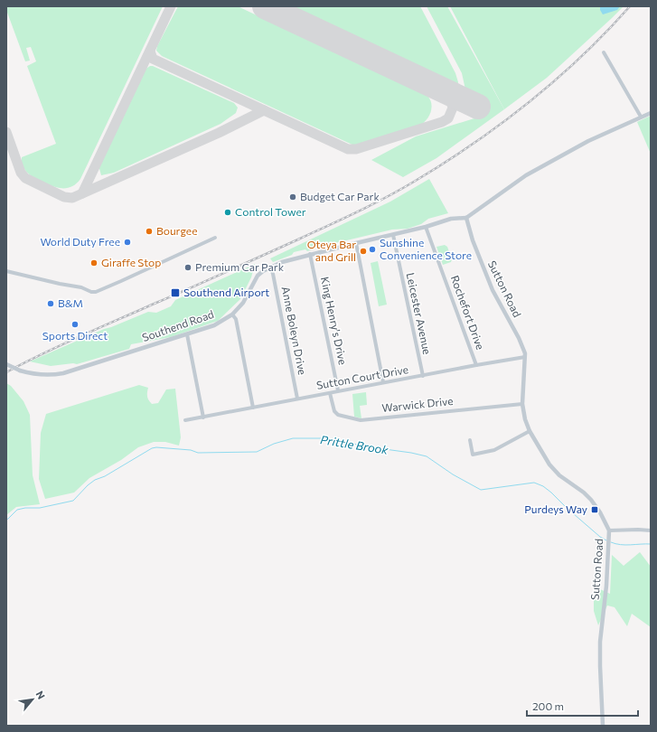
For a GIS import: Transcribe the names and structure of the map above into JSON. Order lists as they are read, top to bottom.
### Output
{
  "streets": {
    "street": [
      "Sutton Road",
      "Rochefort Drive",
      "Leicester Avenue",
      "King Henry's Drive",
      "Southend Road",
      "Anne Boleyn Drive",
      "Sutton Court Drive",
      "Warwick Drive"
    ]
  },
  "crossings": [
    ["Sutton Road", "Southend Road"],
    ["Sutton Road", "Sutton Court Drive"],
    ["Sutton Road", "Warwick Drive"],
    ["Rochefort Drive", "Southend Road"],
    ["Rochefort Drive", "Sutton Court Drive"],
    ["Leicester Avenue", "Southend Road"],
    ["Leicester Avenue", "Sutton Court Drive"],
    ["King Henry's Drive", "Southend Road"],
    ["King Henry's Drive", "Sutton Court Drive"],
    ["Southend Road", "Anne Boleyn Drive"],
    ["Anne Boleyn Drive", "Sutton Court Drive"],
    ["Sutton Court Drive", "Warwick Drive"]
  ],
  "water": ["Prittle Brook"],
  "places": {
    "other": [
      "Budget Car Park",
      "Control Tower",
      "Bourgee",
      "World Duty Free",
      "Sunshine Convenience Store",
      "Oteya Bar and Grill",
      "Giraffe Stop",
      "Premium Car Park",
      "B&M",
      "Sports Direct"
    ],
    "transit": ["Southend Airport", "Purdeys Way"]
  },
  "scale_bar": "200 m",
  "north": "top right"
}
